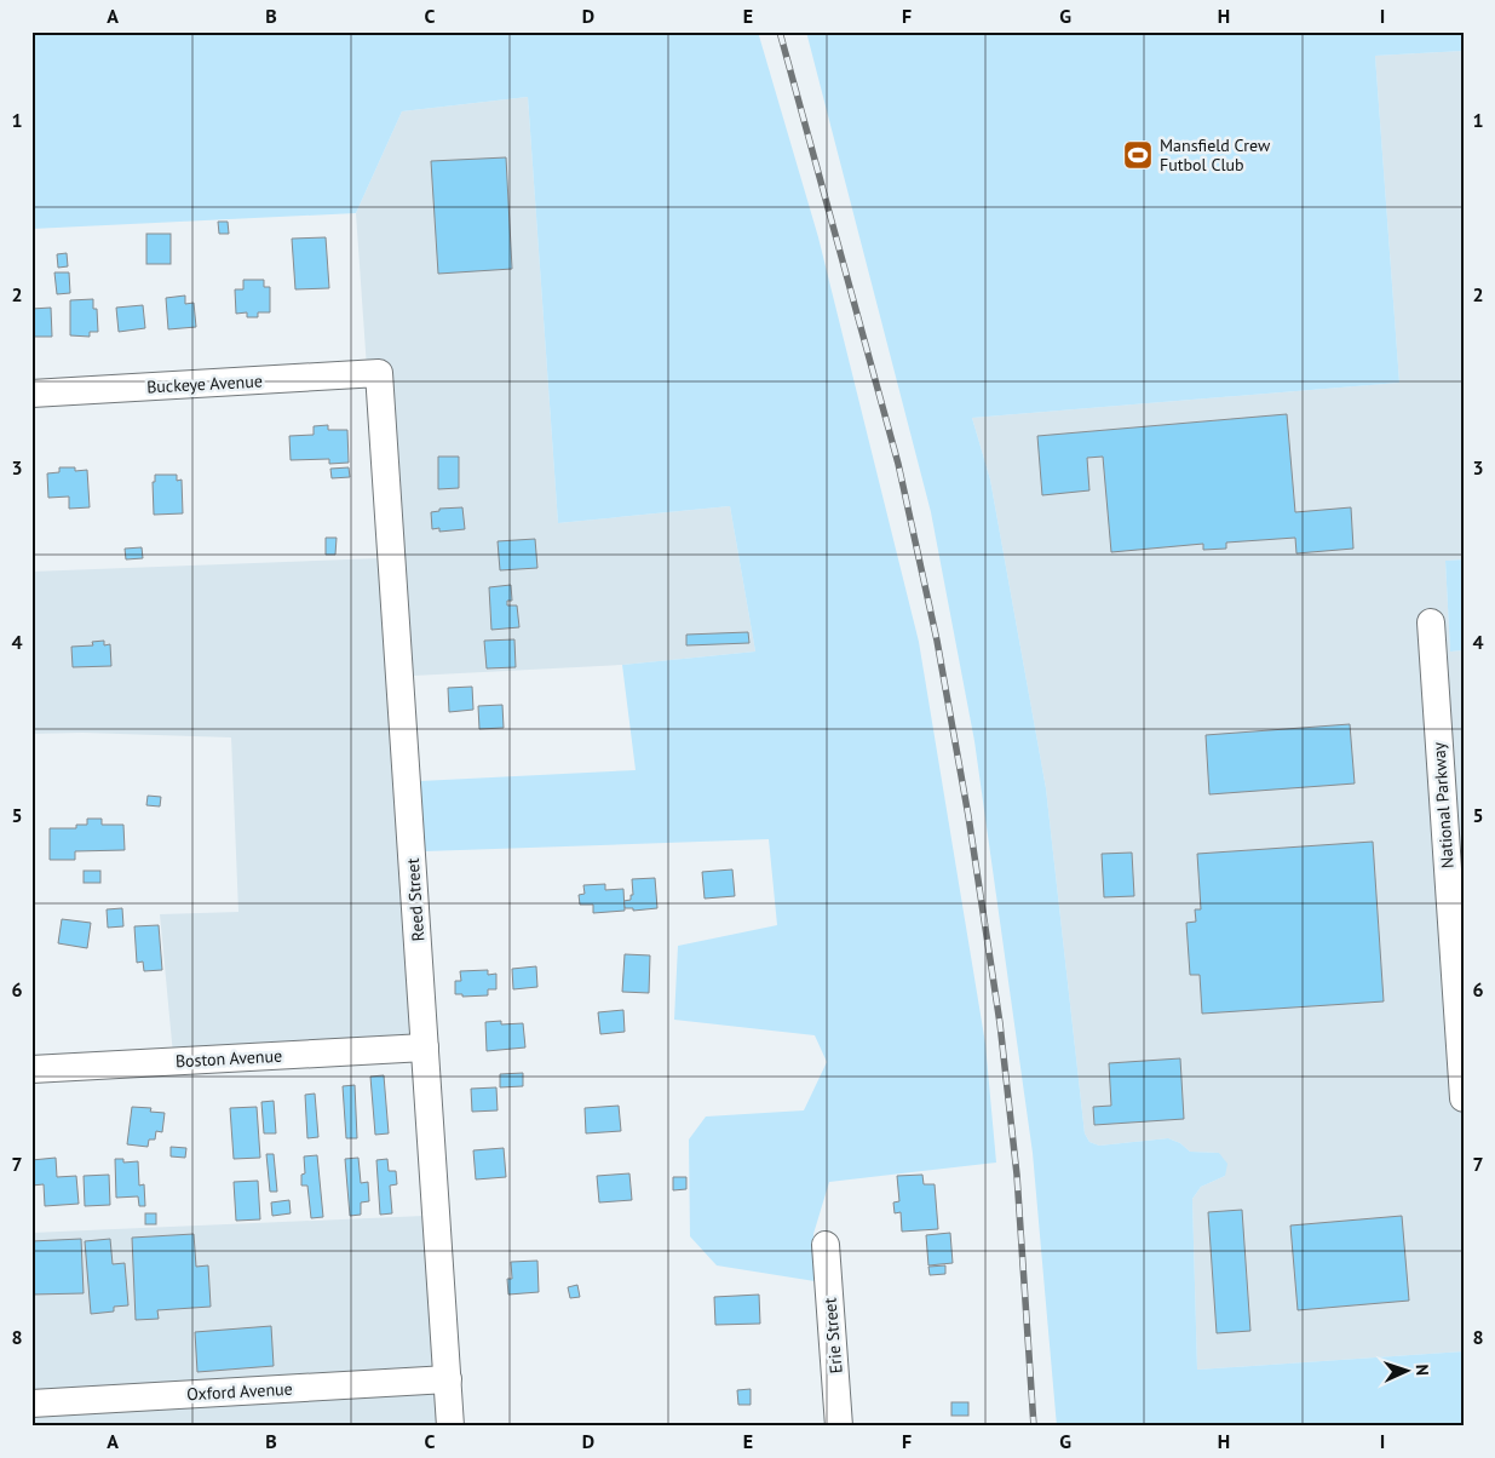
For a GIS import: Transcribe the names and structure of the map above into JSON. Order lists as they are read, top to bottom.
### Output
{
  "streets": {
    "street": [
      "Buckeye Avenue",
      "National Parkway",
      "Reed Street",
      "Boston Avenue",
      "Erie Street",
      "Oxford Avenue"
    ]
  },
  "crossings": [
    ["Buckeye Avenue", "Reed Street"],
    ["Reed Street", "Boston Avenue"],
    ["Reed Street", "Oxford Avenue"]
  ],
  "places": {
    "sports": ["Mansfield Crew Futbol Club"]
  },
  "north": "right",
  "grid": {
    "columns": [
      "A",
      "B",
      "C",
      "D",
      "E",
      "F",
      "G",
      "H",
      "I"
    ],
    "rows": [
      "1",
      "2",
      "3",
      "4",
      "5",
      "6",
      "7",
      "8"
    ]
  }
}
